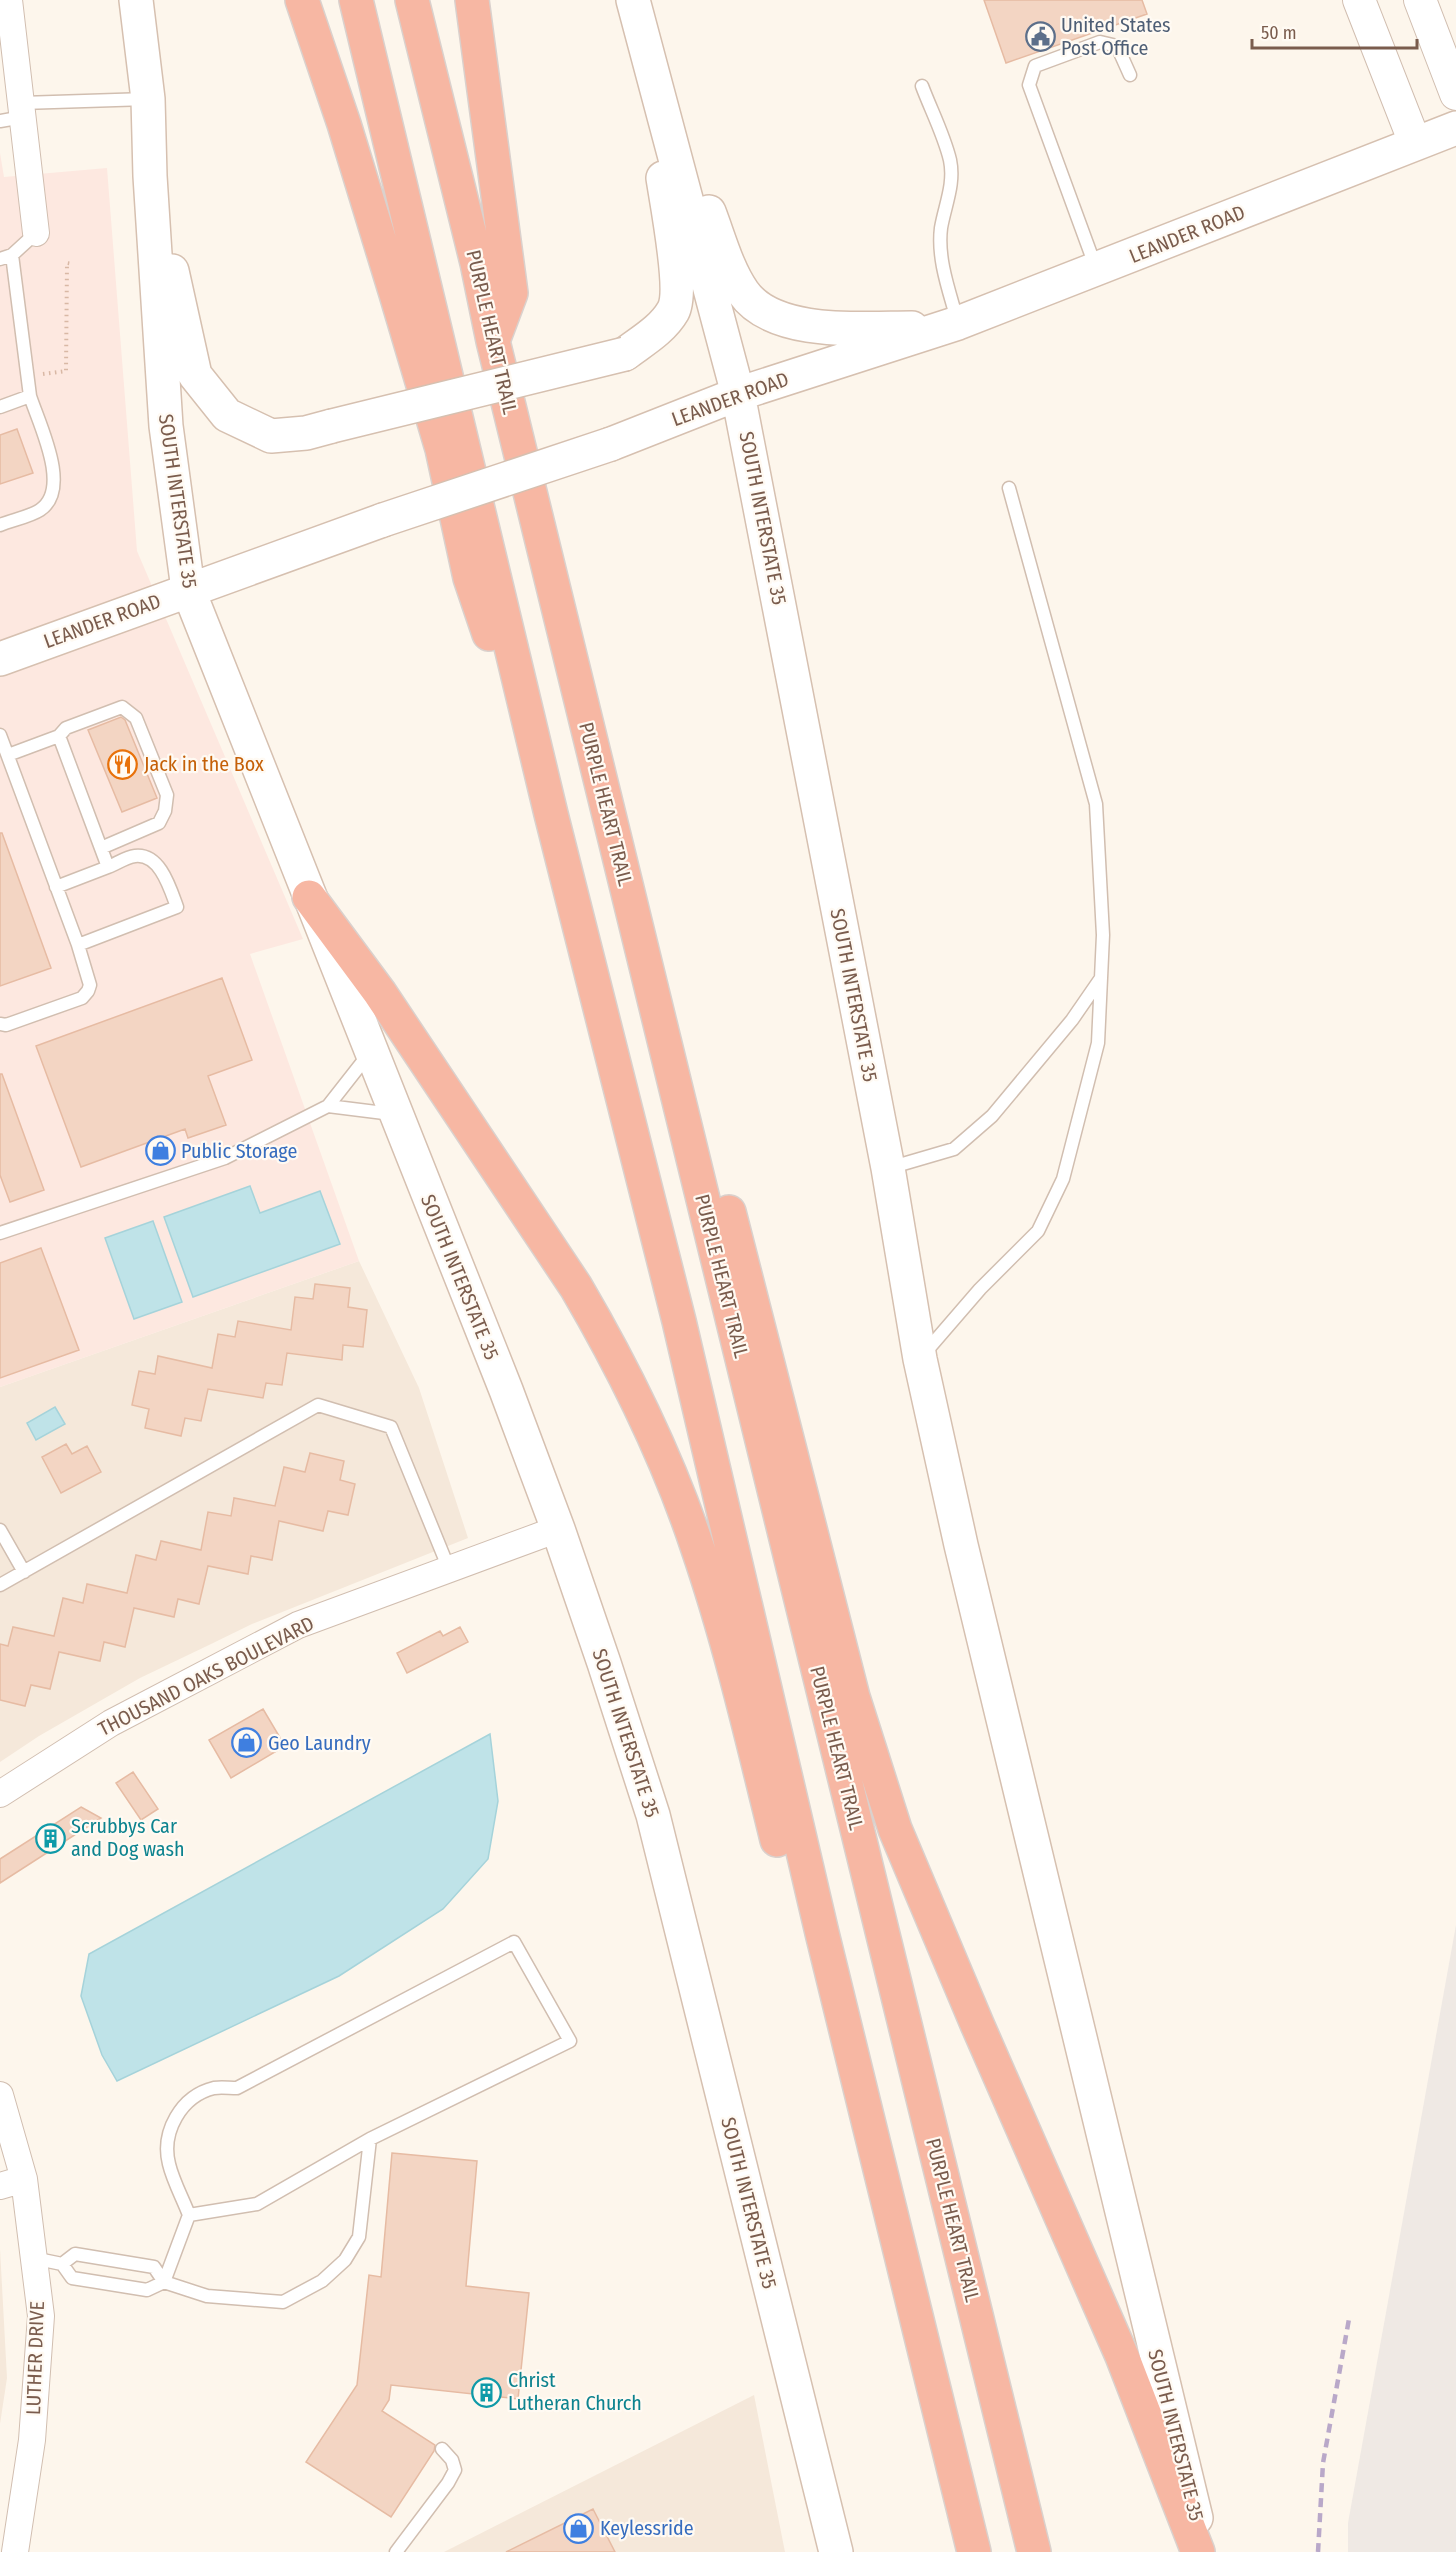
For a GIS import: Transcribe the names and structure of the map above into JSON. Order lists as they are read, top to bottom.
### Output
{
  "streets": {
    "highway": ["PURPLE HEART TRAIL"],
    "main road": ["LEANDER ROAD", "SOUTH INTERSTATE 35"],
    "street": ["THOUSAND OAKS BOULEVARD", "LUTHER DRIVE"]
  },
  "crossings": [
    ["LEANDER ROAD", "SOUTH INTERSTATE 35"],
    ["SOUTH INTERSTATE 35", "THOUSAND OAKS BOULEVARD"]
  ],
  "places": {
    "public building": ["United States Post Office"],
    "restaurant": ["Jack in the Box"],
    "shop": ["Public Storage", "Geo Laundry", "Keylessride"],
    "building": ["Scrubbys Car and Dog wash", "Christ Lutheran Church"]
  },
  "scale_bar": "50 m"
}
